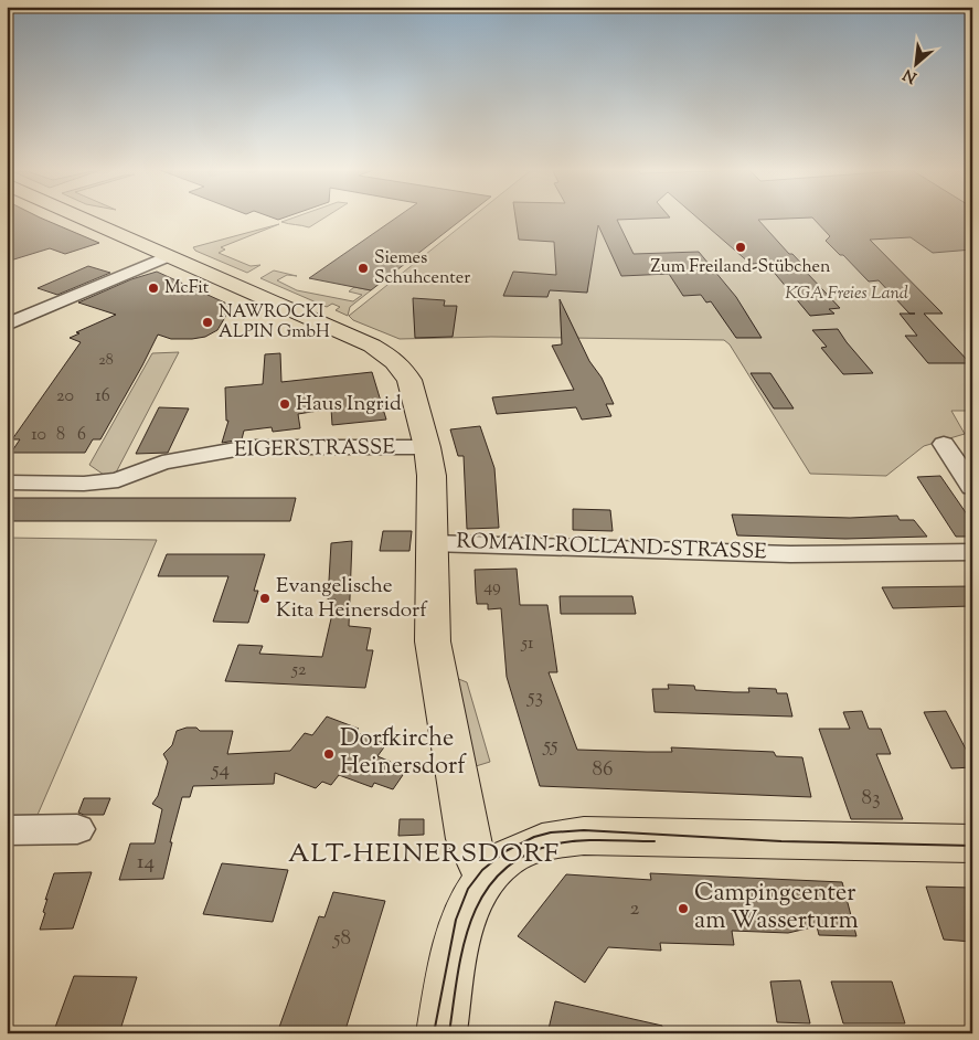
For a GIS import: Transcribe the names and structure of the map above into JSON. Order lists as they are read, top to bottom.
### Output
{
  "streets": {
    "main road": ["ROMAIN-ROLLAND-STRASSE"],
    "street": ["EIGERSTRASSE"]
  },
  "crossings": [
    ["EIGERSTRASSE", "ROMAIN-ROLLAND-STRASSE"]
  ],
  "districts": ["ALT-HEINERSDORF"],
  "parks": ["KGA Freies Land"],
  "places": [
    "Zum Freiland-Stübchen",
    "Siemes Schuhcenter",
    "McFit",
    "NAWROCKI ALPIN GmbH",
    "Haus Ingrid",
    "Evangelische Kita Heinersdorf",
    "Dorfkirche Heinersdorf",
    "Campingcenter am Wasserturm"
  ],
  "house_numbers": [
    "28",
    "20",
    "16",
    "10",
    "8",
    "6",
    "49",
    "51",
    "52",
    "53",
    "55",
    "54",
    "86",
    "83",
    "14",
    "2",
    "58"
  ],
  "north": "bottom left"
}
